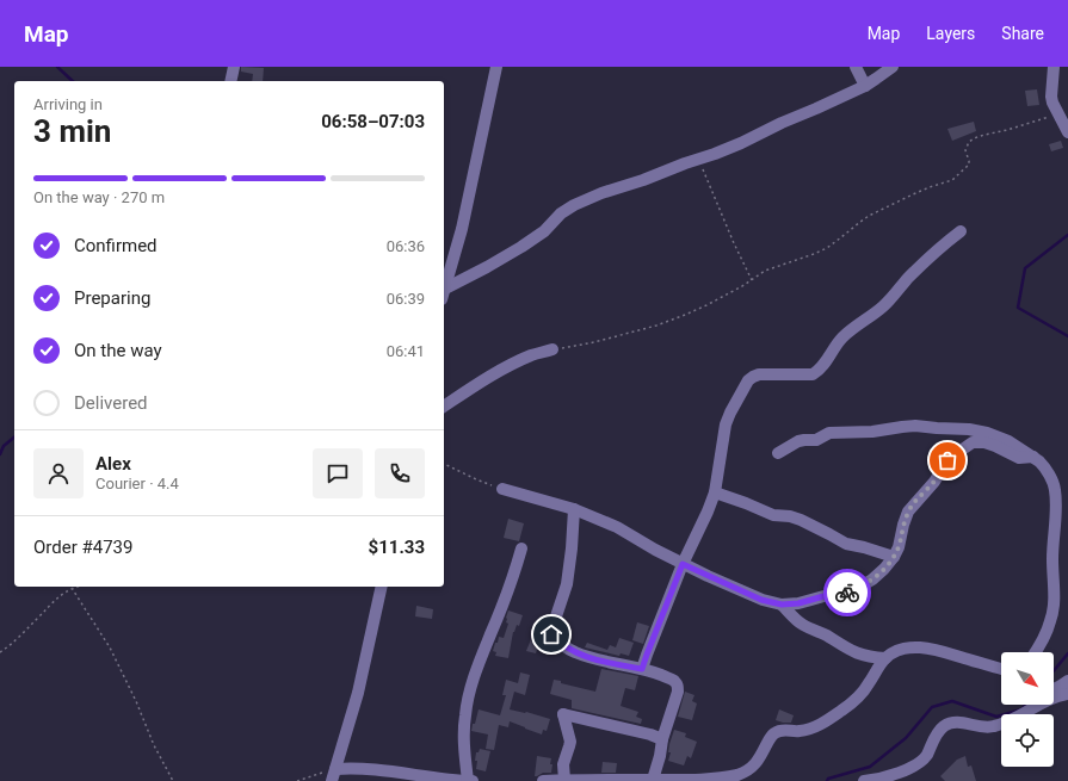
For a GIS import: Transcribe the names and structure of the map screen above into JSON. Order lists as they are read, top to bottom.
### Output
{
  "north": "bottom right",
  "page": {
    "header": "Map",
    "nav": ["Map", "Layers", "Share"],
    "heading": ["3 min", "Arriving in", "06:58–07:03"],
    "panel": [
      "Alex",
      "Courier · 4.4",
      "Order #4739",
      "$11.33"
    ],
    "bar": "On the way · 270 m",
    "list": [
      ["Confirmed", "06:36"],
      ["Preparing", "06:39"],
      ["On the way", "06:41"],
      "Delivered"
    ]
  }
}
